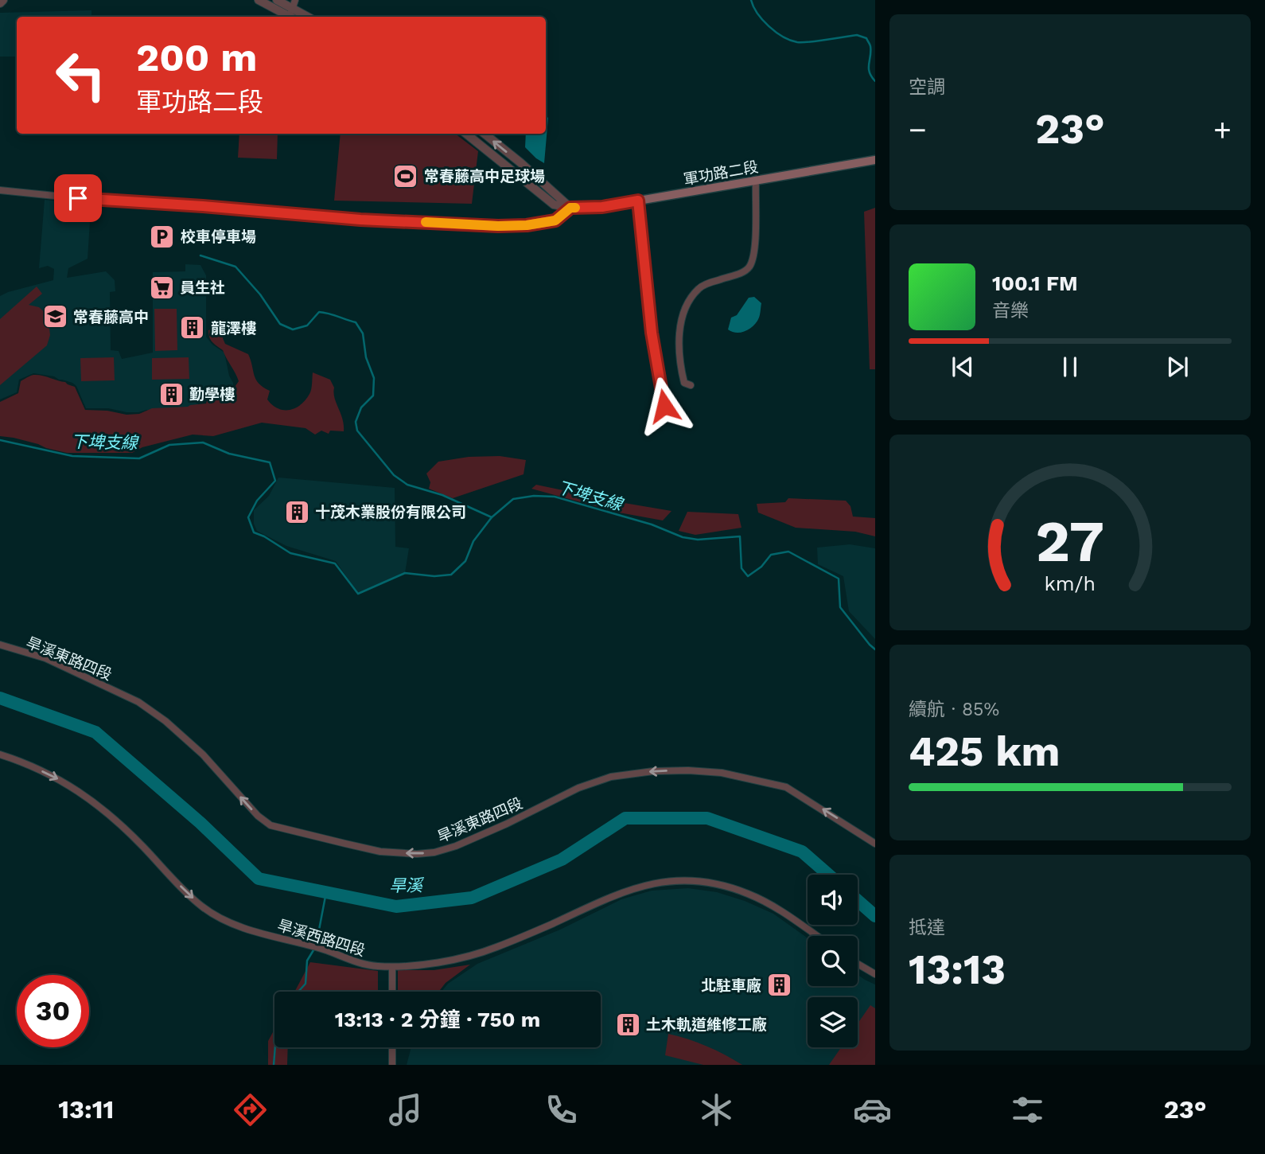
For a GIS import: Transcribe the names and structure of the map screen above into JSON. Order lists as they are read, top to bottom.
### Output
{
  "streets": {
    "main road": ["軍功路二段"],
    "street": ["旱溪東路四段", "旱溪西路四段"]
  },
  "one_way": ["旱溪東路四段", "旱溪西路四段"],
  "water": ["下埤支線", "旱溪"],
  "places": {
    "sports": ["常春藤高中足球場"],
    "parking": ["校車停車場"],
    "supermarket": ["員生社"],
    "school or university": ["常春藤高中"],
    "building": [
      "龍澤樓",
      "勤學樓",
      "十茂木業股份有限公司",
      "北駐車廠",
      "土木軌道維修工廠"
    ]
  },
  "page": {
    "tile": [
      "空調",
      ["續航 · 85%", "425 km"],
      ["抵達", "13:13"]
    ],
    "turn": ["200 m", "軍功路二段"],
    "heat": ["−", "23°", "+"],
    "song": ["100.1 FM", "音樂"],
    "limit": "30",
    "trip": "13:13 · 2 分鐘 · 750 m",
    "tabs": ["13:11", "23°"],
    "gauge": ["27", "km/h"]
  }
}
